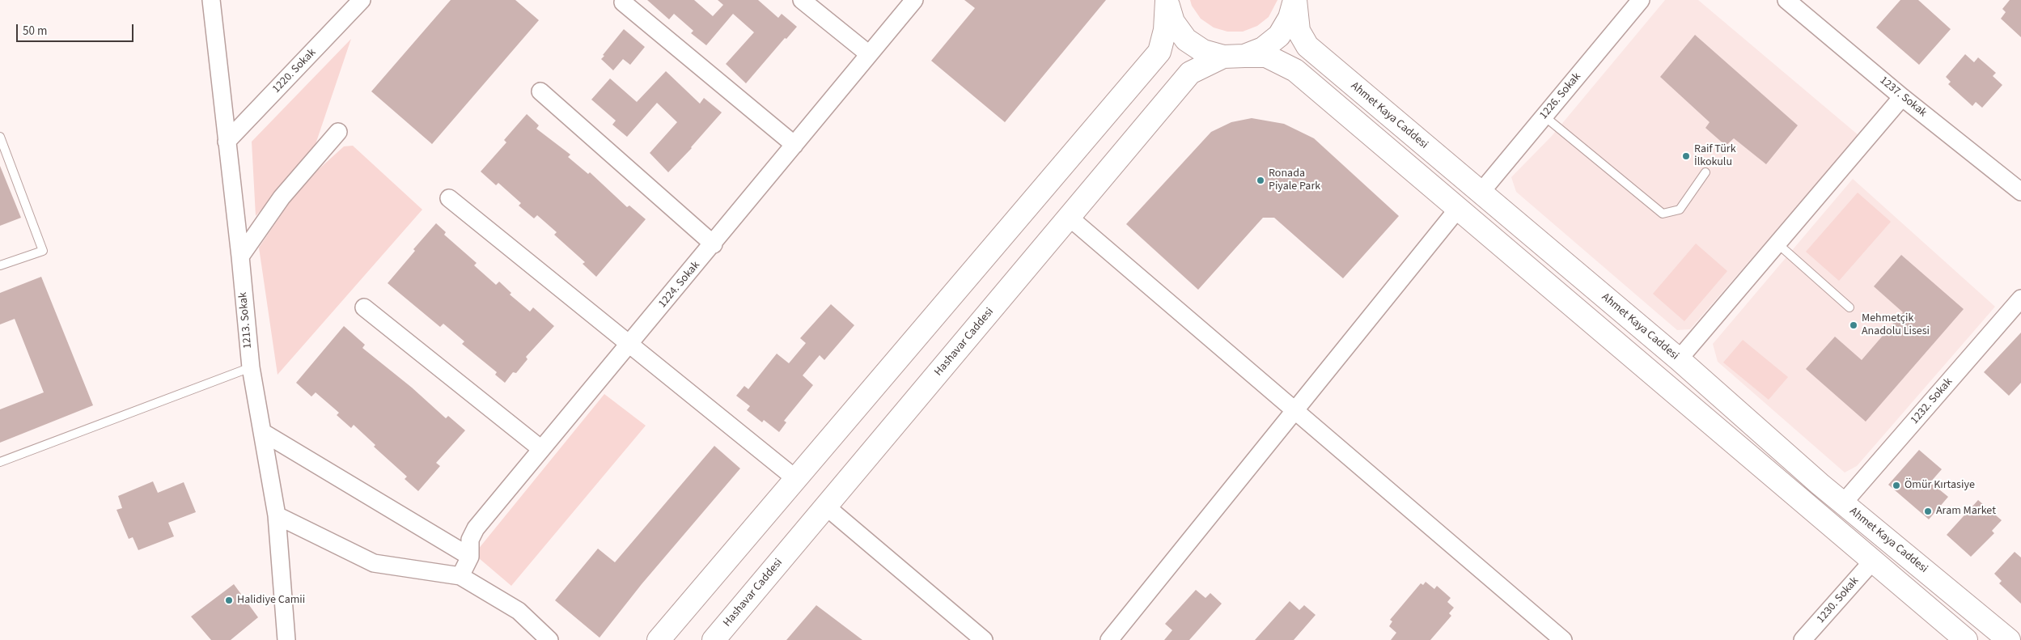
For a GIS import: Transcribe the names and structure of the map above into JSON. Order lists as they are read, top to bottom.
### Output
{
  "streets": {
    "main road": ["Ahmet Kaya Caddesi", "Hashavar Caddesi"],
    "street": [
      "1220. Sokak",
      "1226. Sokak",
      "1237. Sokak",
      "1224. Sokak",
      "1213. Sokak",
      "1232. Sokak",
      "1230. Sokak"
    ]
  },
  "crossings": [
    ["1220. Sokak", "1213. Sokak"],
    ["1226. Sokak", "Ahmet Kaya Caddesi"],
    ["Ahmet Kaya Caddesi", "Hashavar Caddesi"],
    ["Ahmet Kaya Caddesi", "1232. Sokak"]
  ],
  "places": [
    "Raif Türk İlkokulu",
    "Ronada Piyale Park",
    "Mehmetçik Anadolu Lisesi",
    "Ömür Kırtasiye",
    "Aram Market",
    "Halidiye Camii"
  ],
  "scale_bar": "50 m"
}
